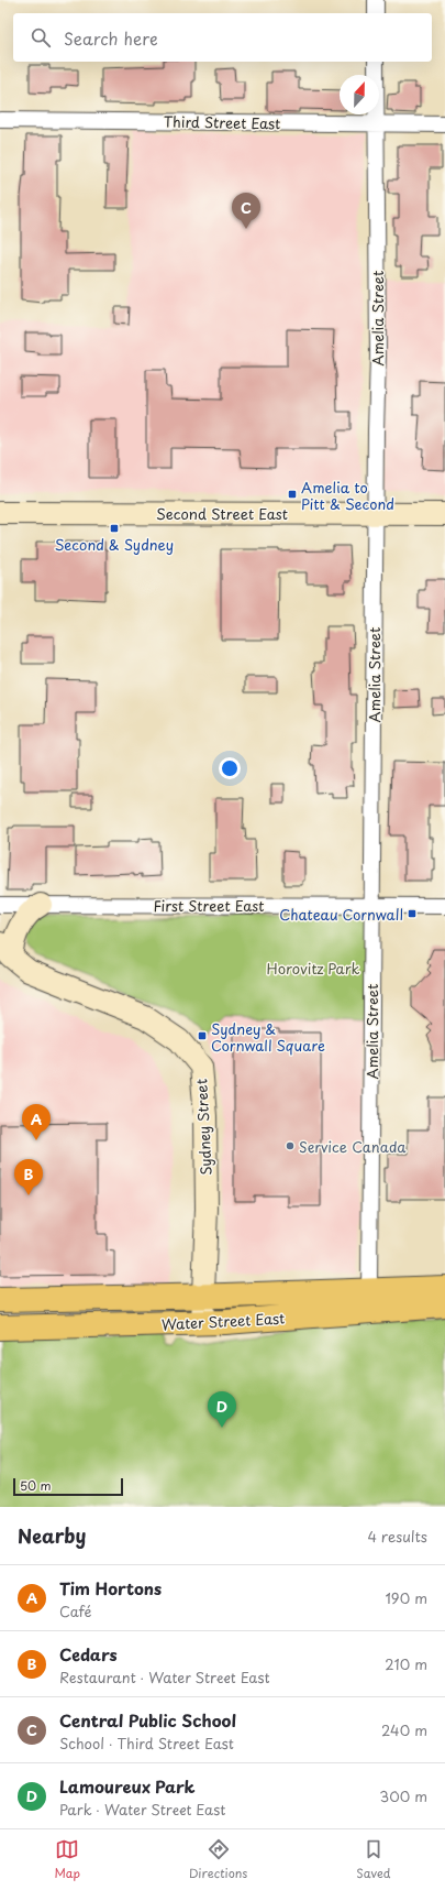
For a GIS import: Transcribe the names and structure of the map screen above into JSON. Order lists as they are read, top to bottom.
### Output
{
  "streets": {
    "main road": ["Water Street East"],
    "street": [
      "Third Street East",
      "Amelia Street",
      "Second Street East",
      "First Street East",
      "Sydney Street"
    ]
  },
  "crossings": [
    ["Third Street East", "Amelia Street"],
    ["Amelia Street", "Second Street East"],
    ["Amelia Street", "First Street East"],
    ["Amelia Street", "Water Street East"],
    ["Sydney Street", "Water Street East"]
  ],
  "parks": ["Horovitz Park"],
  "places": {
    "transit": [
      "Amelia to Pitt & Second",
      "Second & Sydney",
      "Chateau Cornwall",
      "Sydney & Cornwall Square"
    ],
    "other": ["Service Canada"]
  },
  "scale_bar": "50 m",
  "north": "top",
  "page": {
    "search": "Search here",
    "pins": [
      "C",
      "A",
      "B",
      "D"
    ],
    "scale": "50 m",
    "heading": ["Nearby", "4 results"],
    "list": [
      {
        "mark": "A",
        "name": "Tim Hortons",
        "note": "Café",
        "value": "190 m"
      },
      {
        "mark": "B",
        "name": "Cedars",
        "note": "Restaurant · Water Street East",
        "value": "210 m"
      },
      {
        "mark": "C",
        "name": "Central Public School",
        "note": "School · Third Street East",
        "value": "240 m"
      },
      {
        "mark": "D",
        "name": "Lamoureux Park",
        "note": "Park · Water Street East",
        "value": "300 m"
      }
    ],
    "nav": ["Map", "Directions", "Saved"]
  }
}
